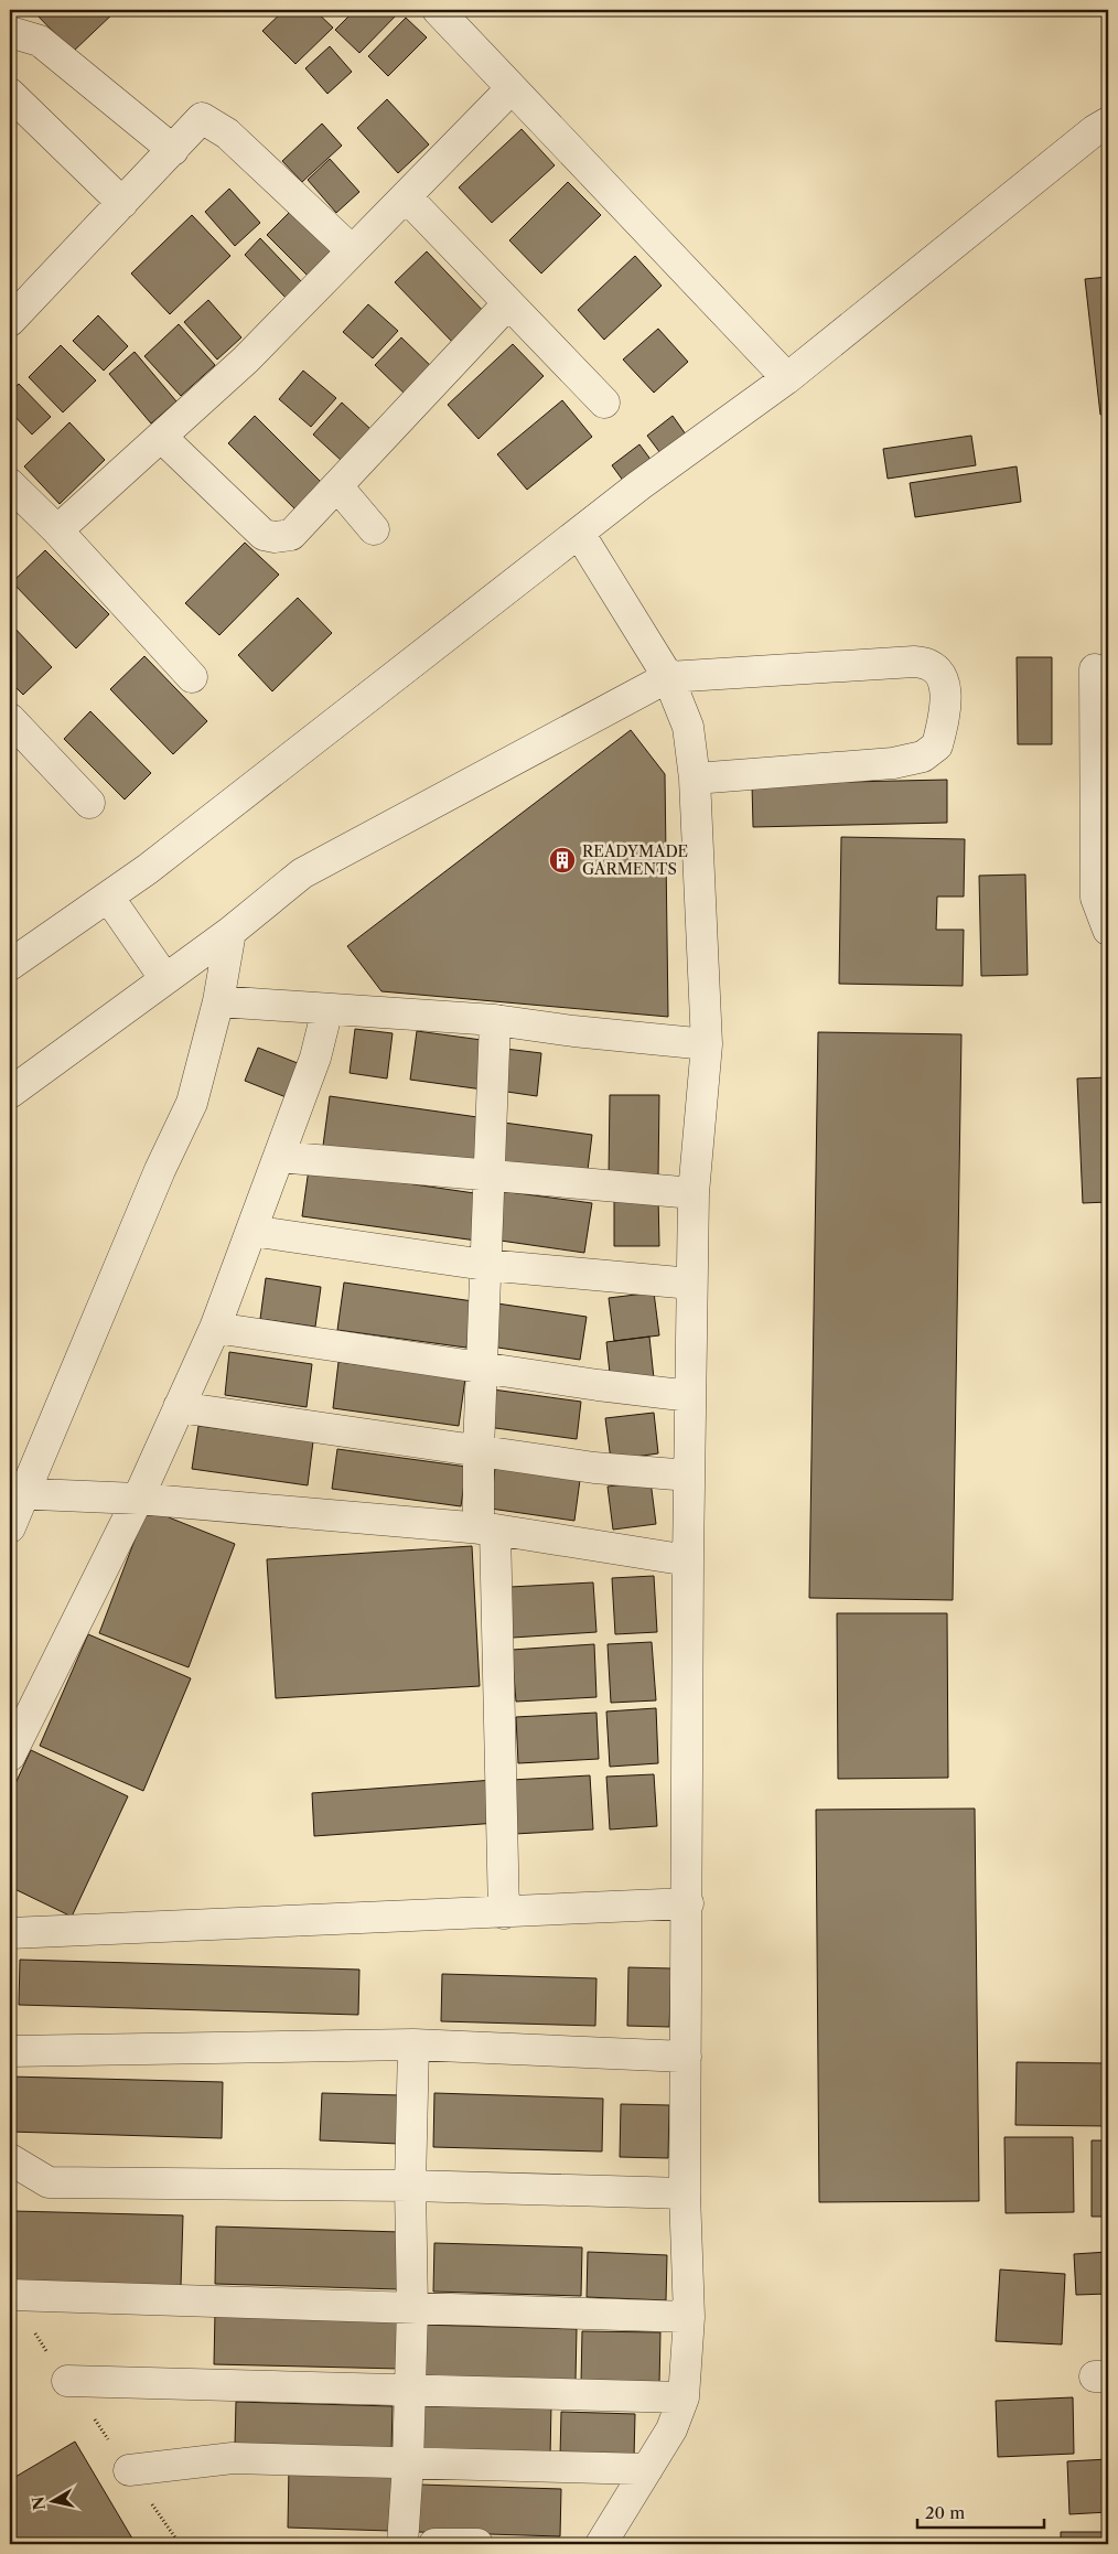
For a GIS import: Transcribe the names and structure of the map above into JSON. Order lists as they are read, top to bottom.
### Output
{
  "places": {
    "building": ["READYMADE GARMENTS"]
  },
  "scale_bar": "20 m",
  "north": "left"
}
